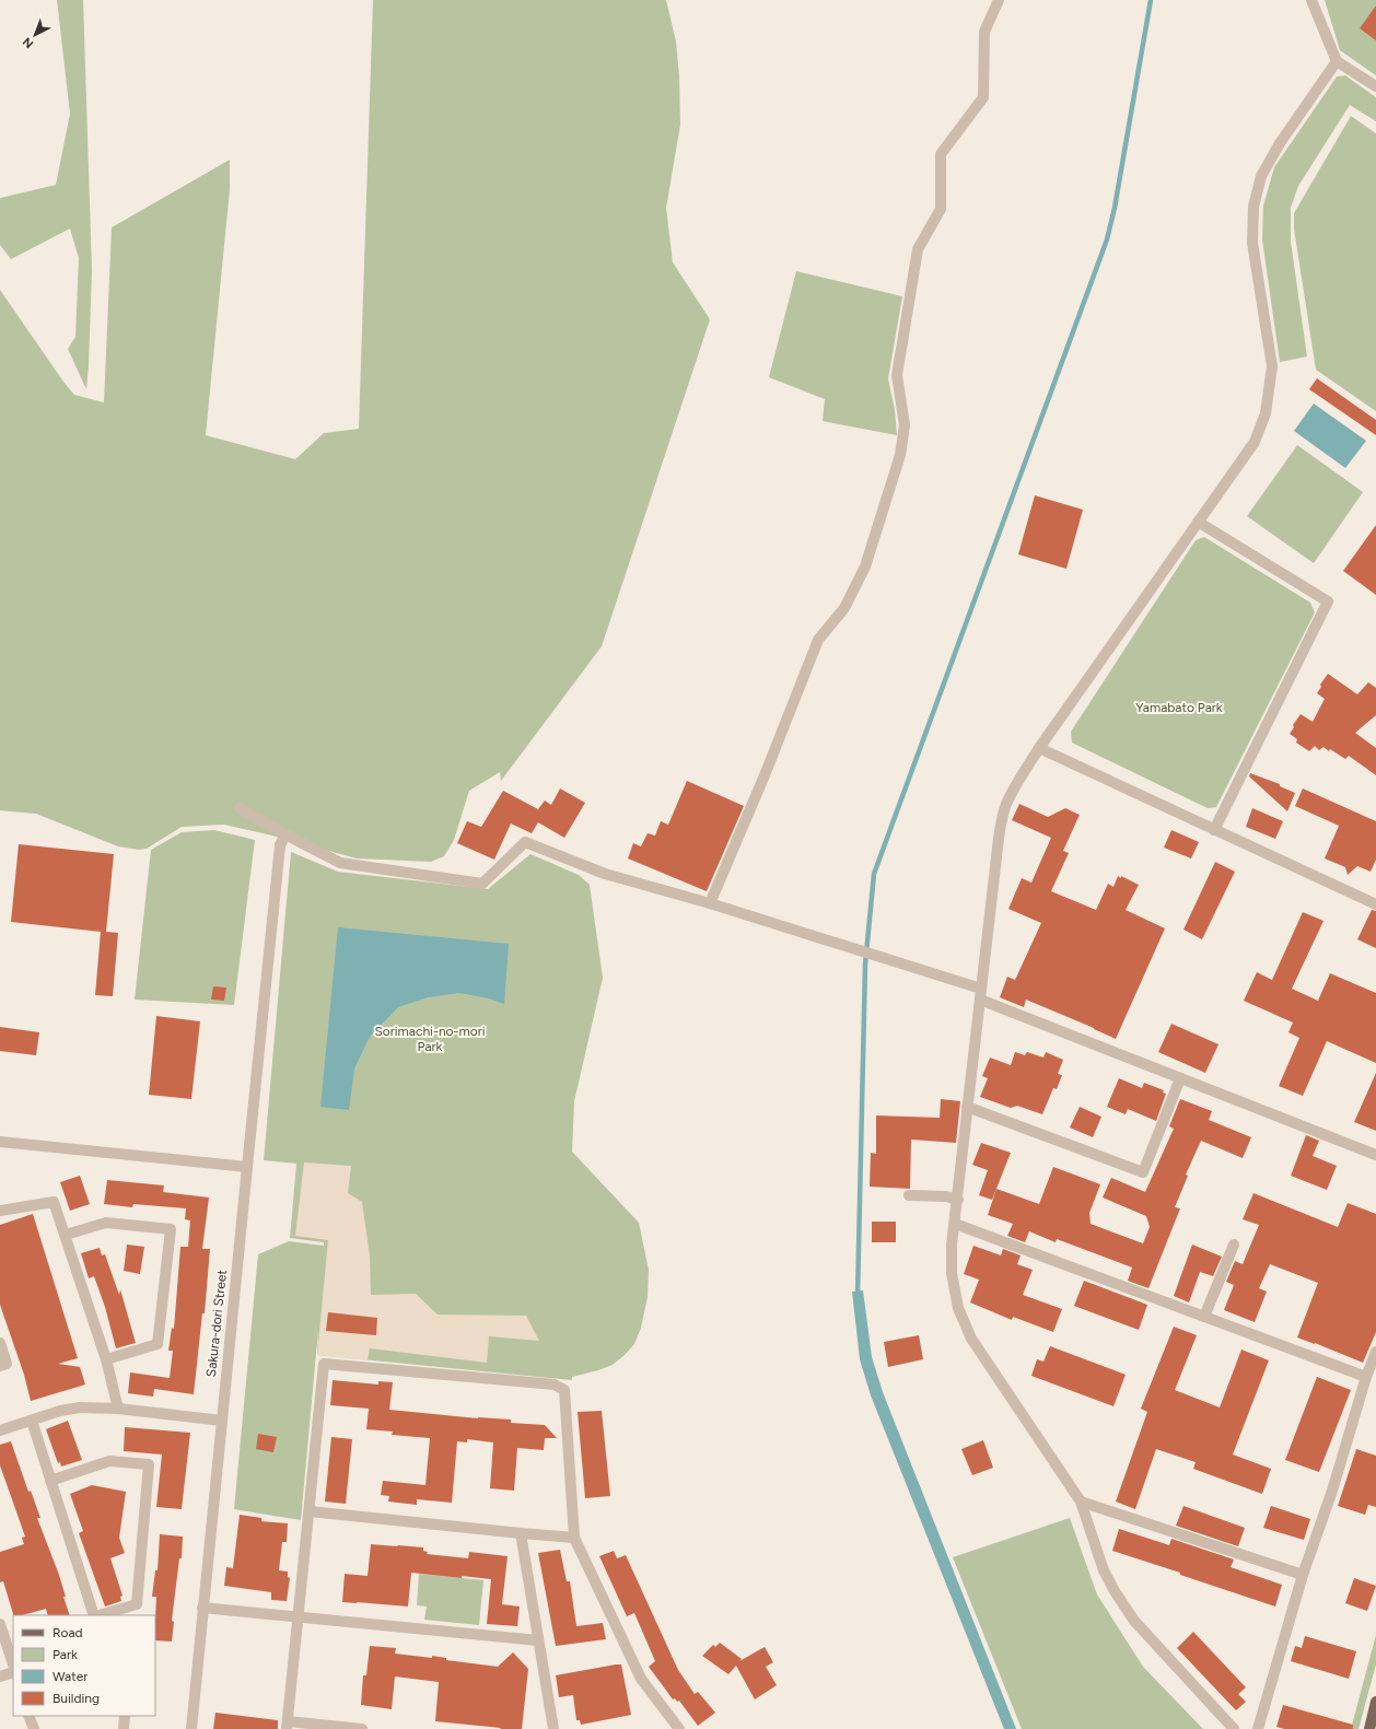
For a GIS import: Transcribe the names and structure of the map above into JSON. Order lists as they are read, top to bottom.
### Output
{
  "streets": {
    "street": ["Sakura-dori Street"]
  },
  "parks": ["Yamabato Park", "Sorimachi-no-mori Park"],
  "legend": [
    "Road",
    "Park",
    "Water",
    "Building"
  ],
  "north": "bottom left"
}
